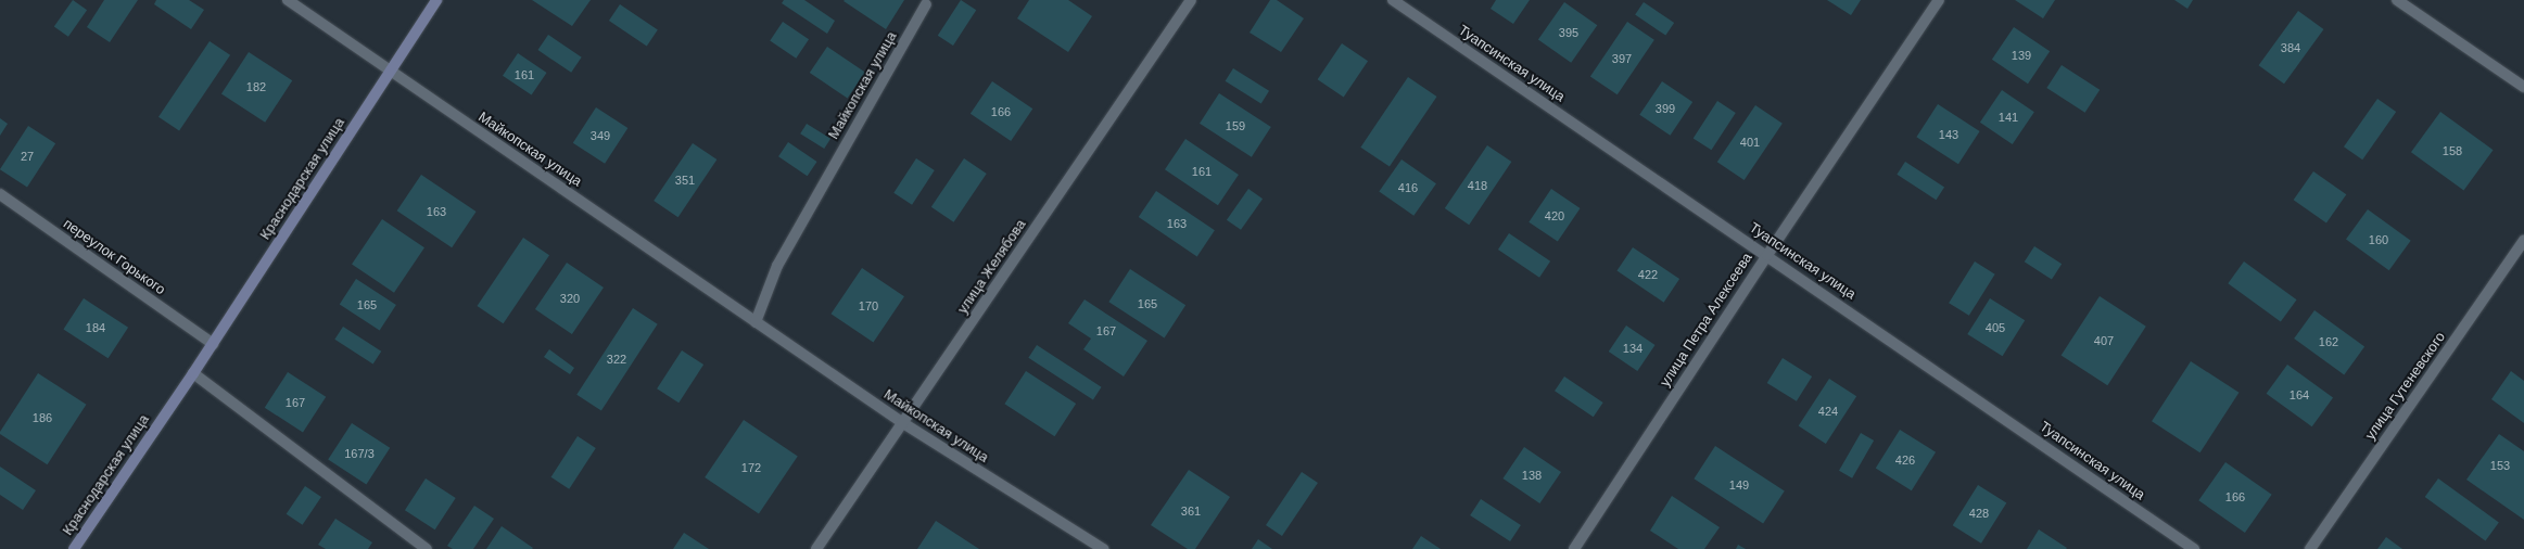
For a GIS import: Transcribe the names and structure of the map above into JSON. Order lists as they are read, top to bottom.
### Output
{
  "streets": {
    "main road": ["Краснодарская улица"],
    "street": [
      "Туапсинская улица",
      "Майкопская улица",
      "переулок Горького",
      "улица Желябова",
      "улица Петра Алексеева",
      "улица Гутеневского"
    ]
  },
  "crossings": [
    ["Туапсинская улица", "улица Петра Алексеева"],
    ["Майкопская улица", "Краснодарская улица"],
    ["Майкопская улица", "улица Желябова"],
    ["Краснодарская улица", "переулок Горького"]
  ],
  "house_numbers": [
    "395",
    "384",
    "139",
    "397",
    "161",
    "182",
    "399",
    "166",
    "141",
    "159",
    "143",
    "349",
    "401",
    "158",
    "27",
    "161",
    "351",
    "418",
    "416",
    "163",
    "420",
    "163",
    "160",
    "422",
    "320",
    "165",
    "165",
    "170",
    "184",
    "405",
    "167",
    "407",
    "162",
    "134",
    "322",
    "164",
    "167",
    "424",
    "186",
    "167/3",
    "426",
    "153",
    "172",
    "138",
    "149",
    "166",
    "361",
    "428"
  ]
}
